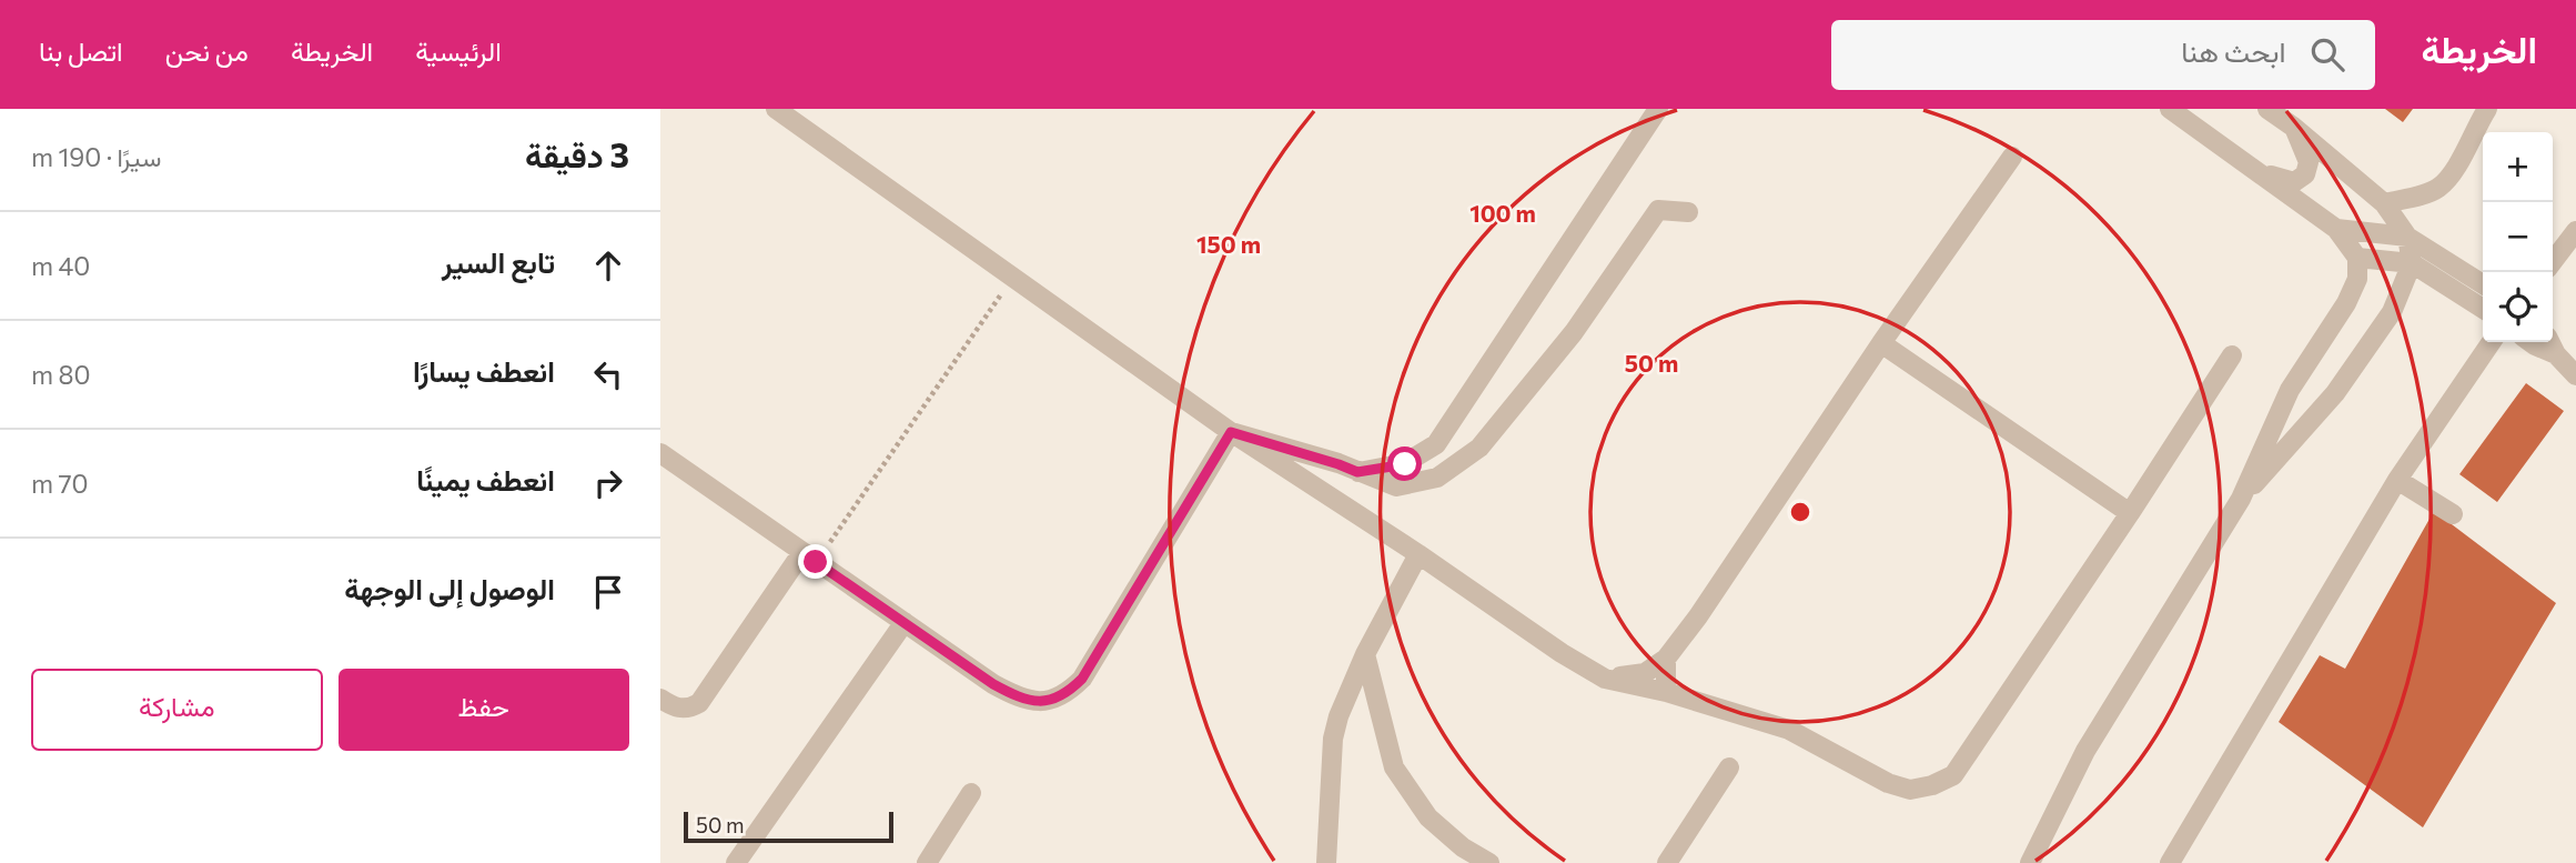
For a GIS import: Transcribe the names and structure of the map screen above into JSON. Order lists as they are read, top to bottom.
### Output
{
  "scale_bar": "50 m",
  "page": {
    "header": "الخريطة",
    "search": "ابحث هنا",
    "nav": [
      "الرئيسية",
      "الخريطة",
      "من نحن",
      "اتصل بنا"
    ],
    "heading": ["3 دقيقة", "سيرًا · 190 m"],
    "map_buttons": ["+", "−"],
    "list": [
      ["تابع السير", "40 m"],
      ["انعطف يسارًا", "80 m"],
      ["انعطف يمينًا", "70 m"],
      "الوصول إلى الوجهة"
    ],
    "buttons": ["حفظ", "مشاركة"],
    "scale": "50 m"
  },
  "rings": ["100 m", "150 m", "50 m"]
}
